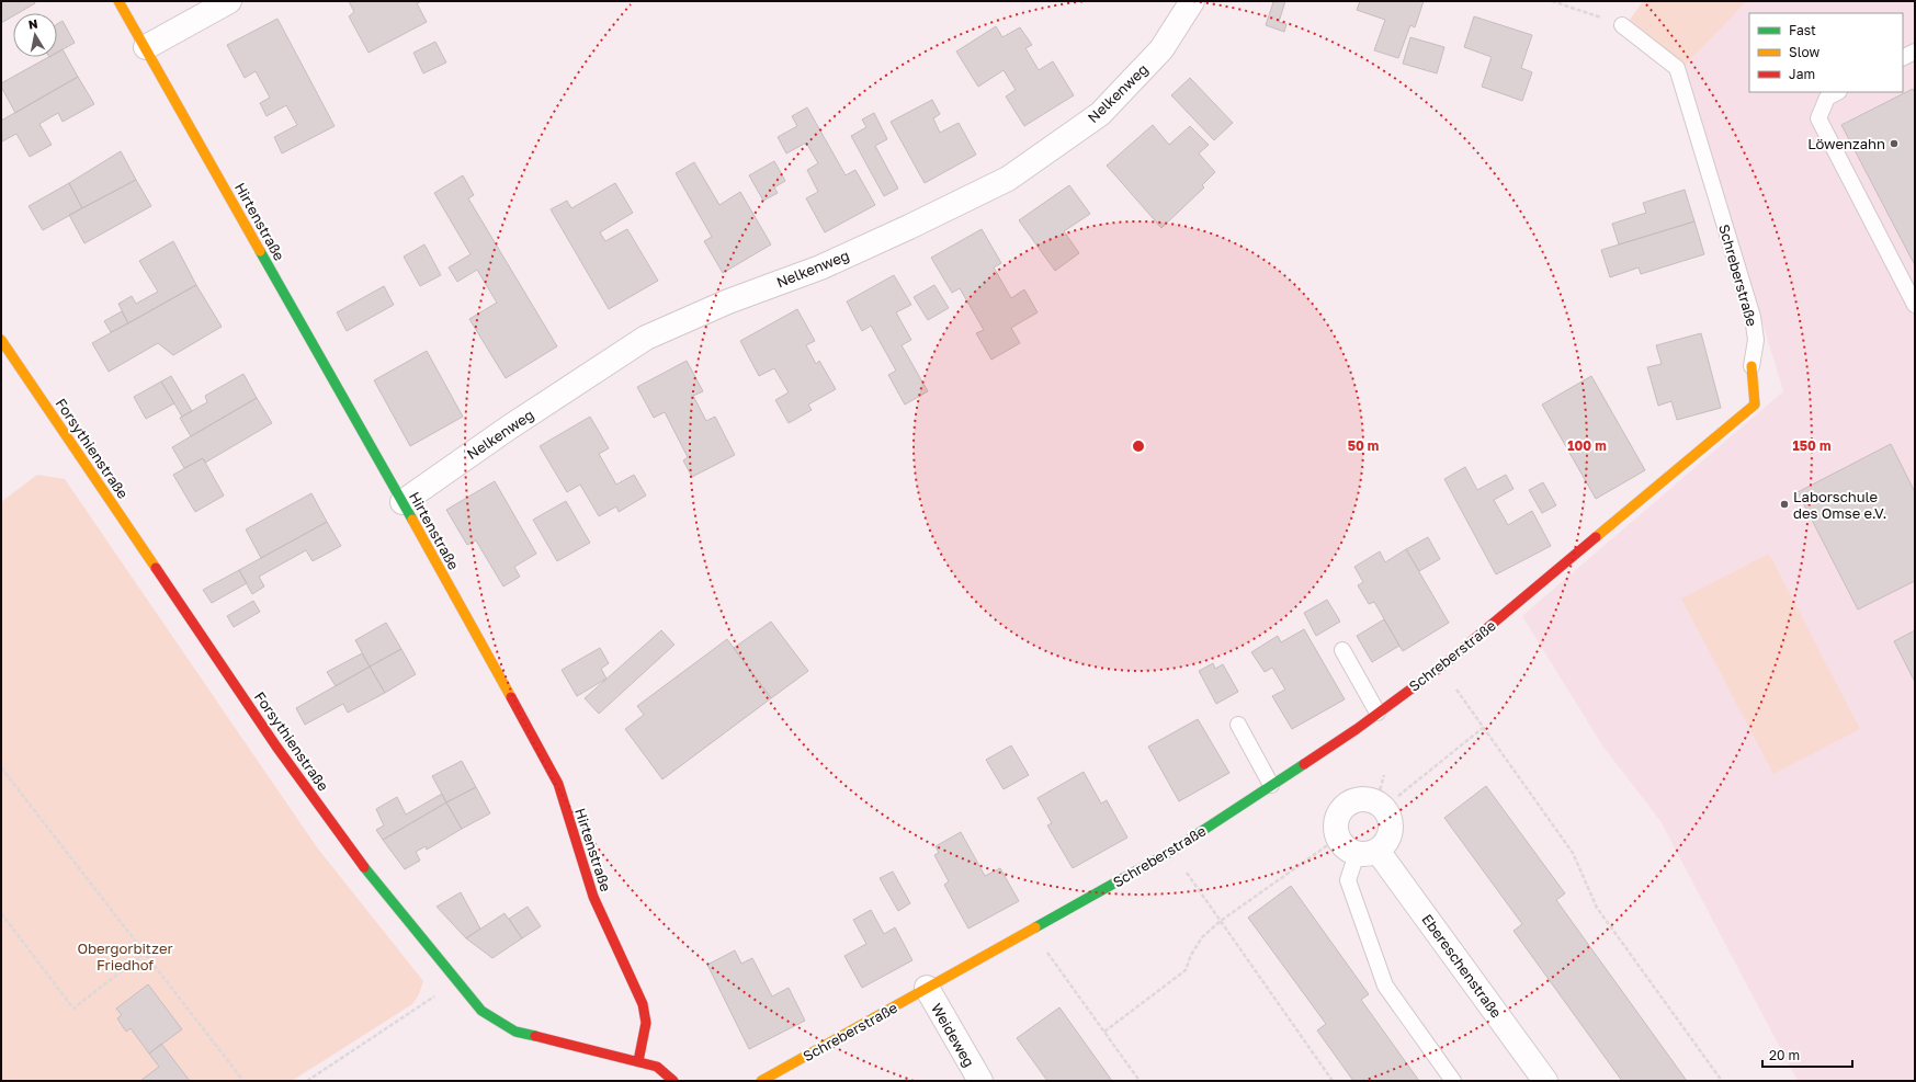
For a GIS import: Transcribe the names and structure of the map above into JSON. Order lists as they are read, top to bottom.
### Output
{
  "streets": {
    "street": [
      "Nelkenweg",
      "Hirtenstraße",
      "Schreberstraße",
      "Forsythienstraße",
      "Ebereschenstraße",
      "Weideweg"
    ]
  },
  "crossings": [
    ["Nelkenweg", "Hirtenstraße"],
    ["Hirtenstraße", "Forsythienstraße"],
    ["Schreberstraße", "Weideweg"]
  ],
  "parks": ["Obergorbitzer Friedhof"],
  "places": ["Löwenzahn", "Laborschule des Omse e.V."],
  "legend": ["Fast", "Slow", "Jam"],
  "scale_bar": "20 m",
  "north": "top",
  "rings": ["50 m", "100 m", "150 m"]
}
